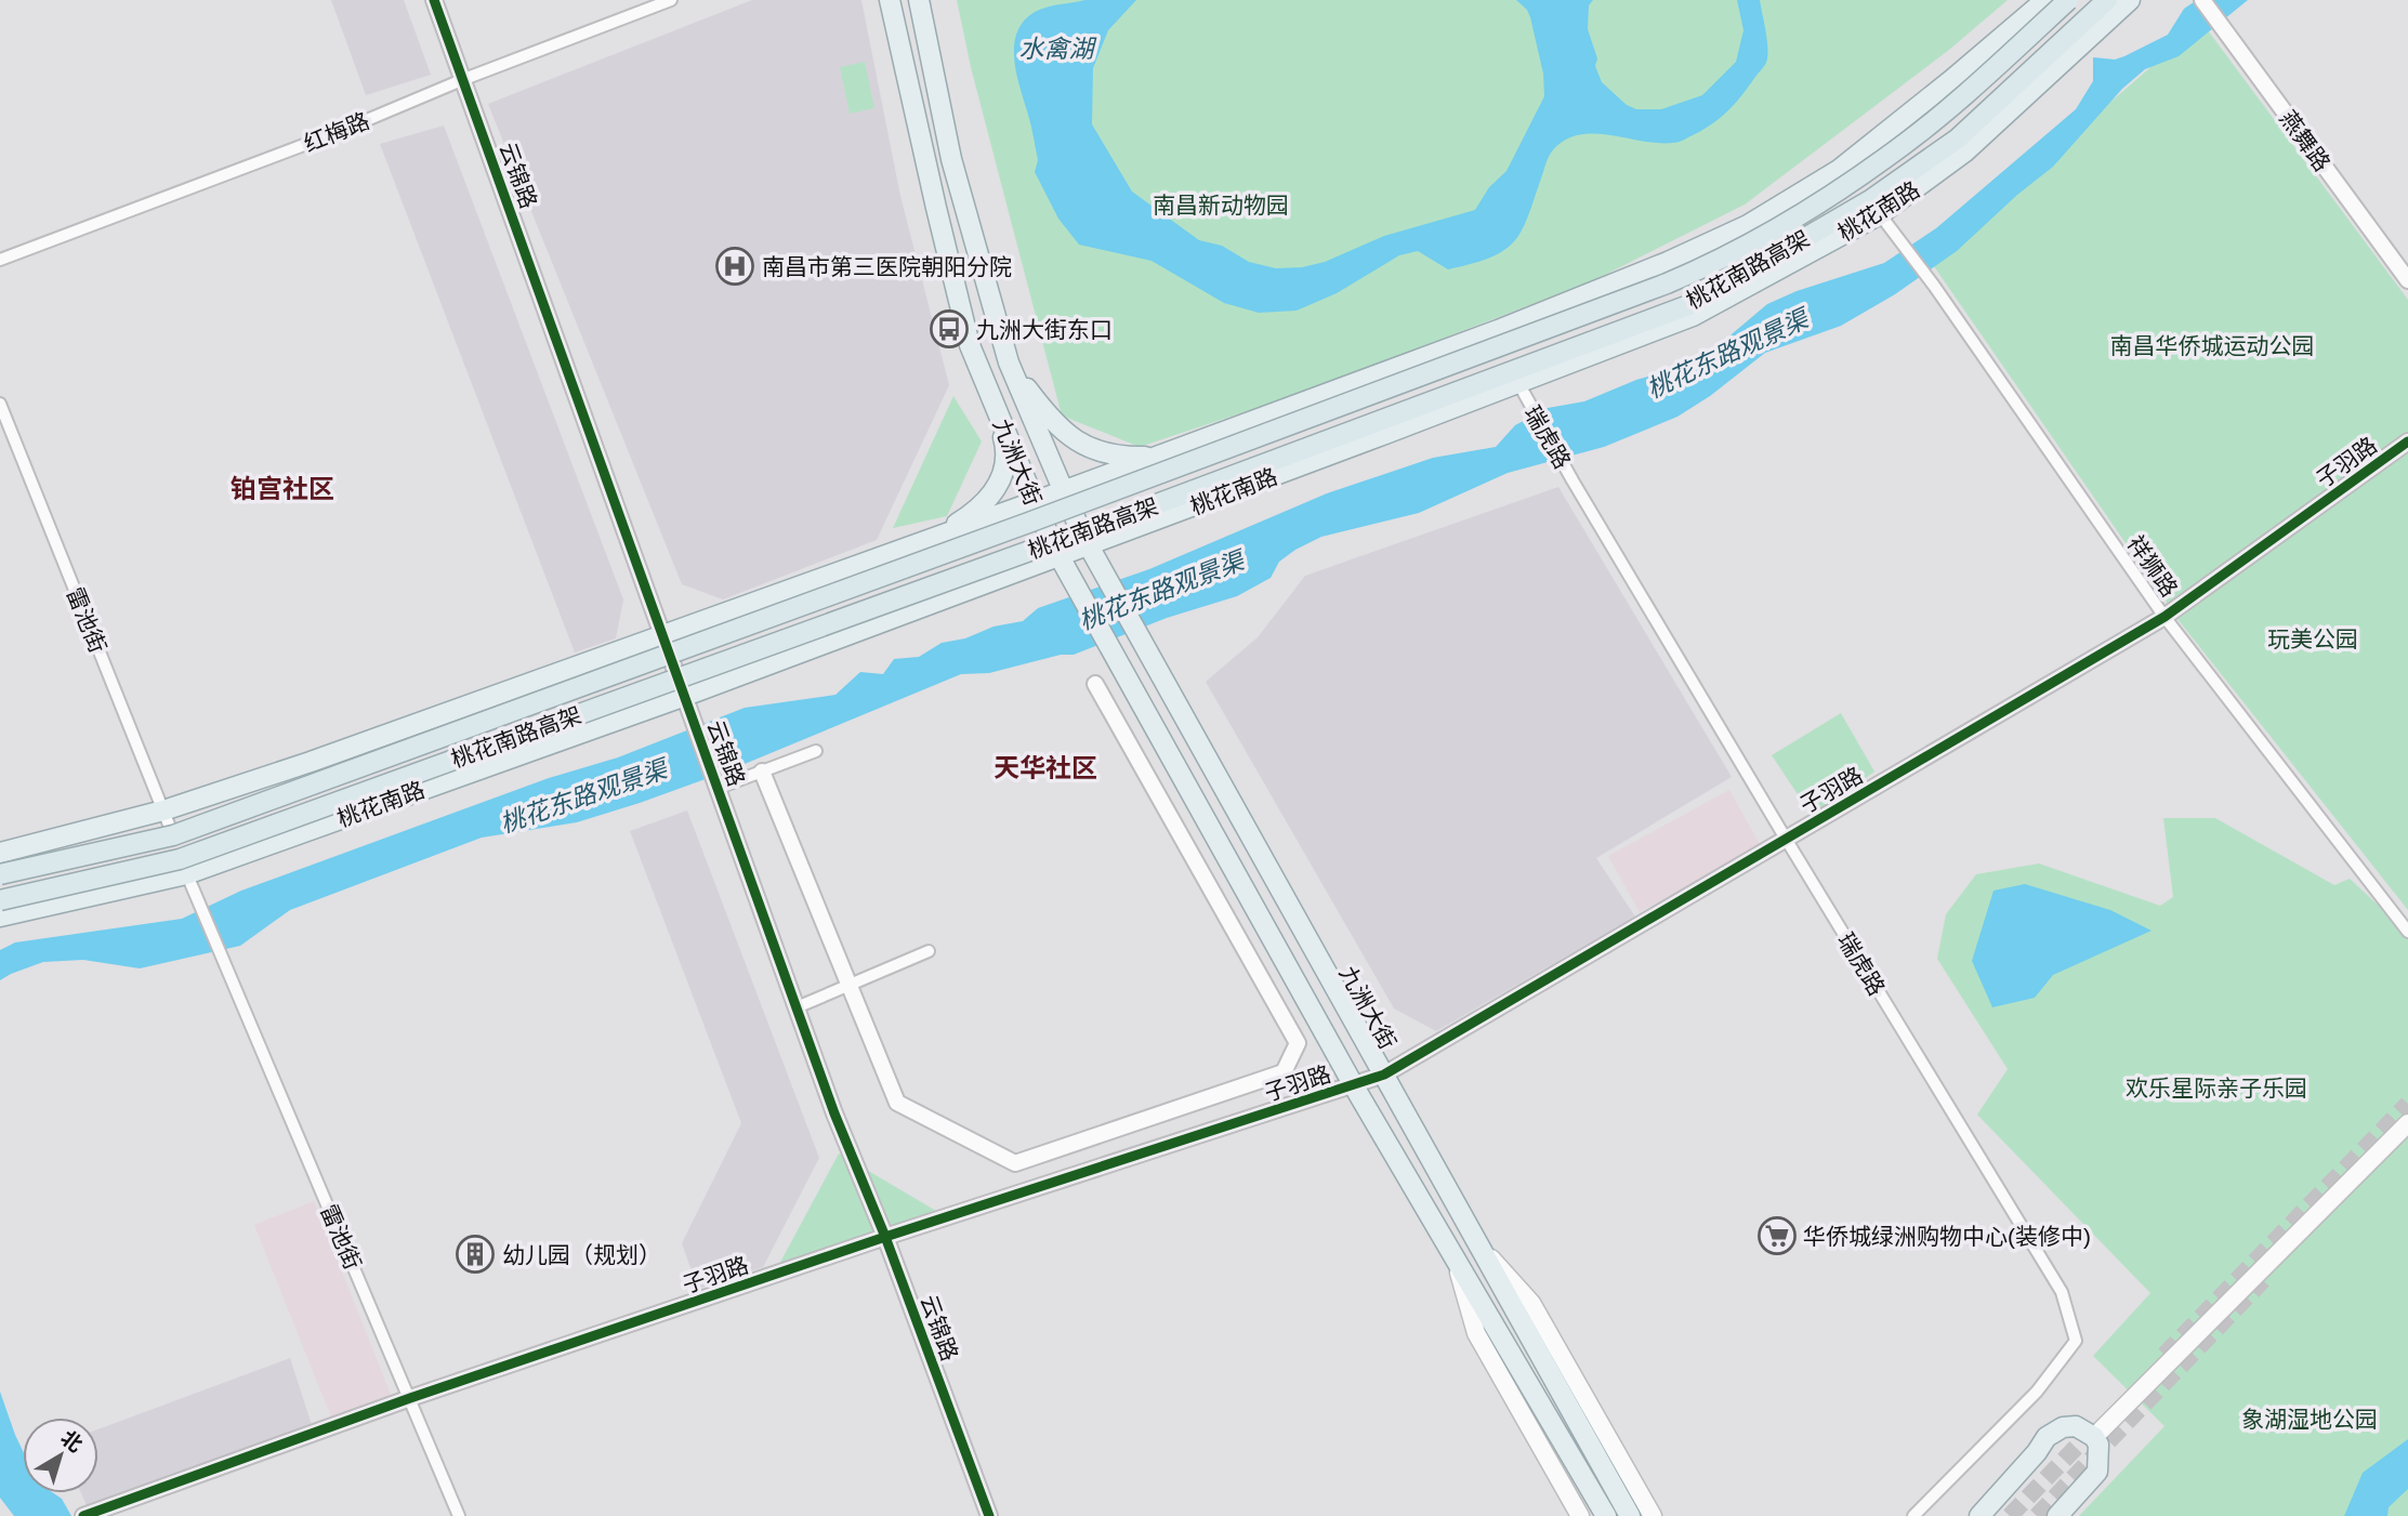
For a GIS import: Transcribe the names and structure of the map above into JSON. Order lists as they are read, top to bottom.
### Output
{
  "streets": {
    "highway": ["桃花南路高架"],
    "main road": ["桃花南路", "九洲大街"],
    "street": [
      "红梅路",
      "燕舞路",
      "云锦路",
      "瑞虎路",
      "子羽路",
      "祥狮路",
      "雷池街"
    ]
  },
  "crossings": [
    ["红梅路", "云锦路"],
    ["云锦路", "桃花南路"],
    ["云锦路", "子羽路"],
    ["桃花南路", "桃花南路高架"],
    ["桃花南路", "瑞虎路"],
    ["桃花南路", "九洲大街"],
    ["桃花南路", "祥狮路"],
    ["桃花南路", "雷池街"],
    ["桃花南路高架", "雷池街"],
    ["瑞虎路", "子羽路"],
    ["九洲大街", "子羽路"],
    ["子羽路", "祥狮路"],
    ["子羽路", "雷池街"]
  ],
  "districts": ["铂宫社区", "天华社区"],
  "water": ["水禽湖", "桃花东路观景渠"],
  "parks": [
    "南昌新动物园",
    "南昌华侨城运动公园",
    "玩美公园",
    "欢乐星际亲子乐园",
    "象湖湿地公园"
  ],
  "places": {
    "hospital": ["南昌市第三医院朝阳分院"],
    "bus stop": ["九洲大街东口"],
    "supermarket": ["华侨城绿洲购物中心(装修中)"],
    "building": ["幼儿园（规划）"]
  },
  "north": "top right"
}
